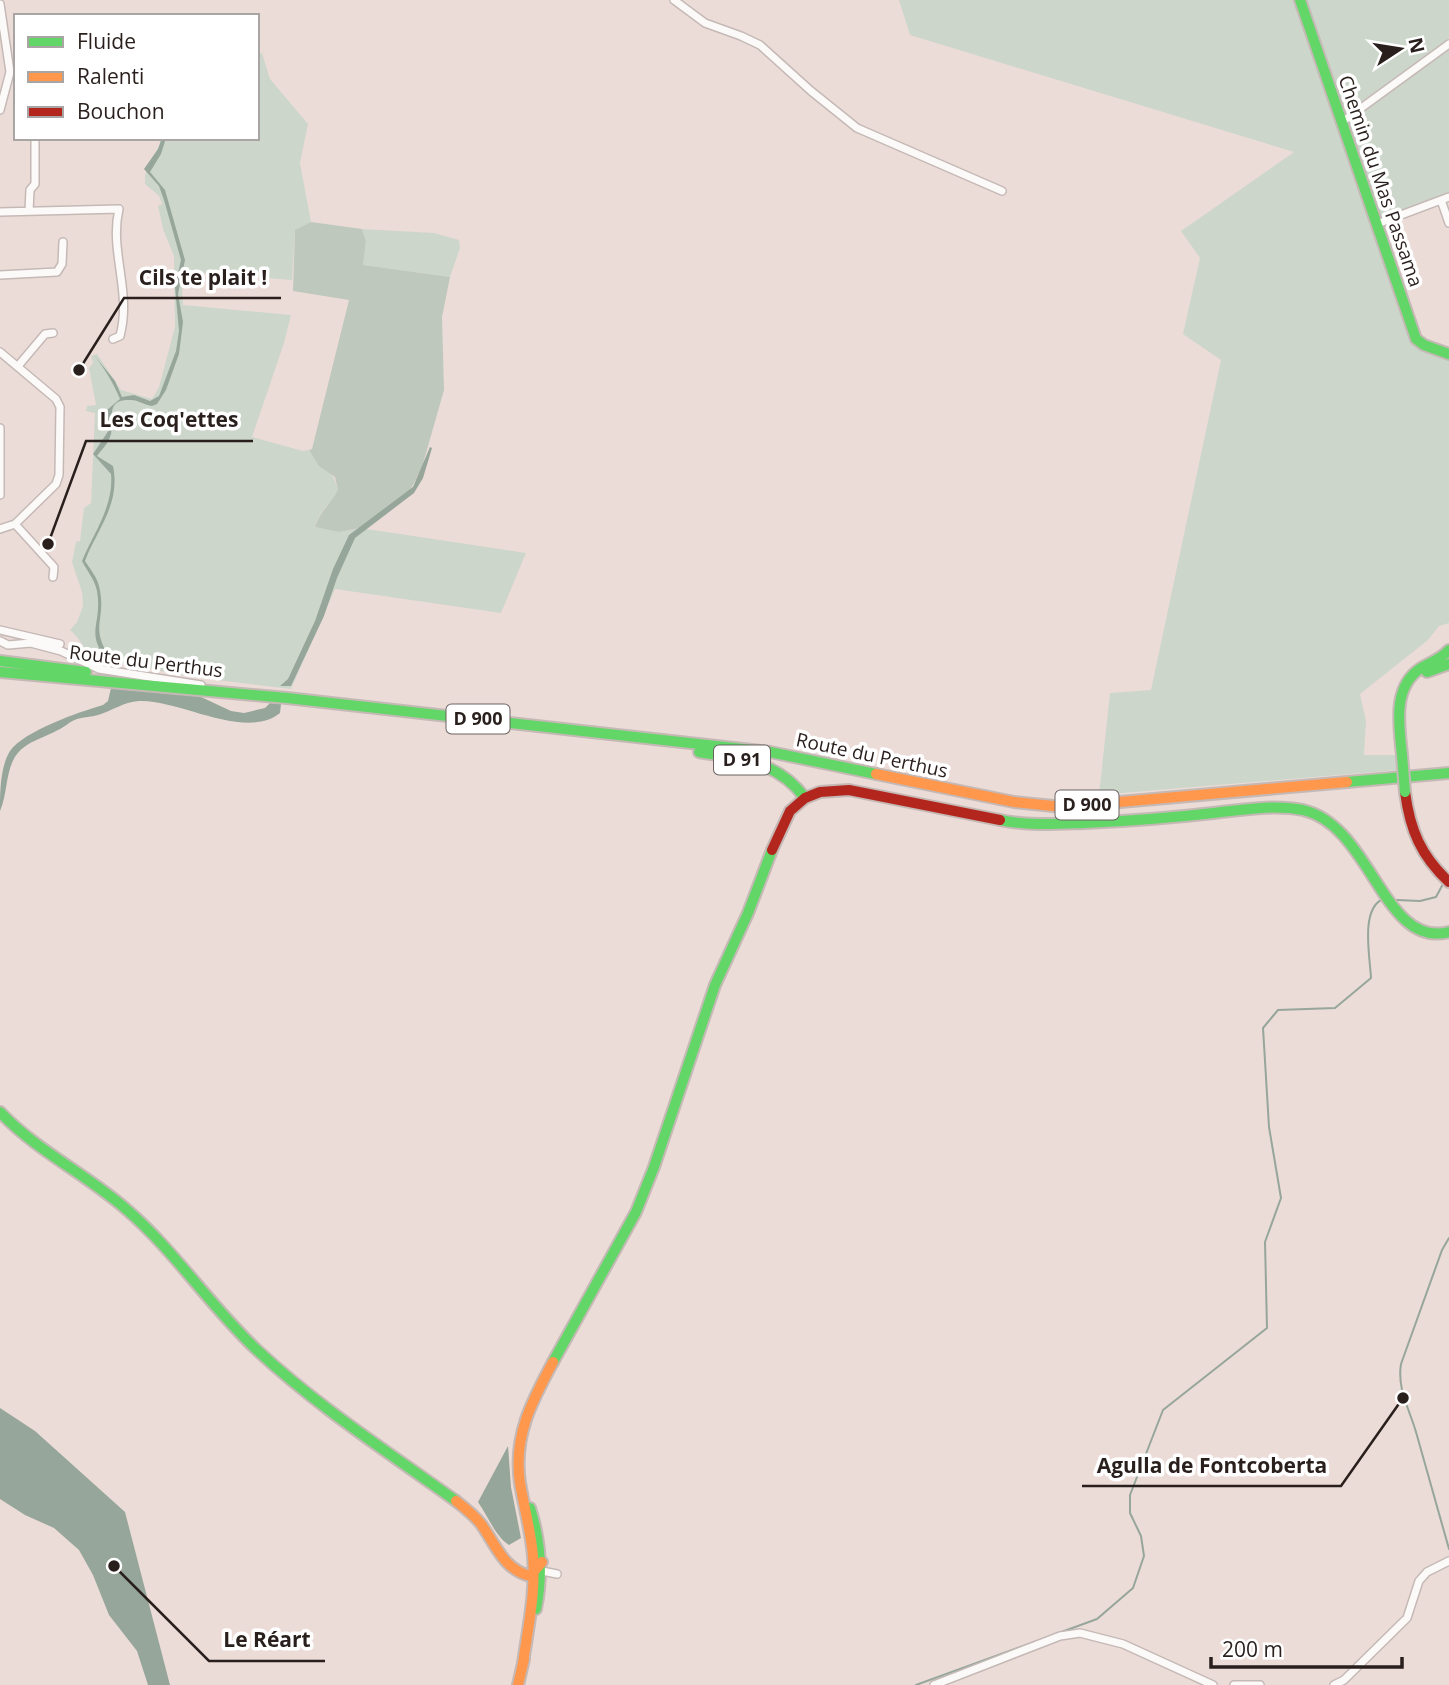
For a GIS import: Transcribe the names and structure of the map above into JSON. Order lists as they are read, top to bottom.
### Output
{
  "streets": {
    "main road": [
      "Chemin du Mas Passama",
      "Route du Perthus",
      "D 900",
      "D 91"
    ]
  },
  "crossings": [
    ["Route du Perthus", "D 91"]
  ],
  "places": [
    "Cils te plait !",
    "Les Coq'ettes",
    "Agulla de Fontcoberta",
    "Le Réart"
  ],
  "legend": ["Fluide", "Ralenti", "Bouchon"],
  "scale_bar": "200 m",
  "north": "right"
}
